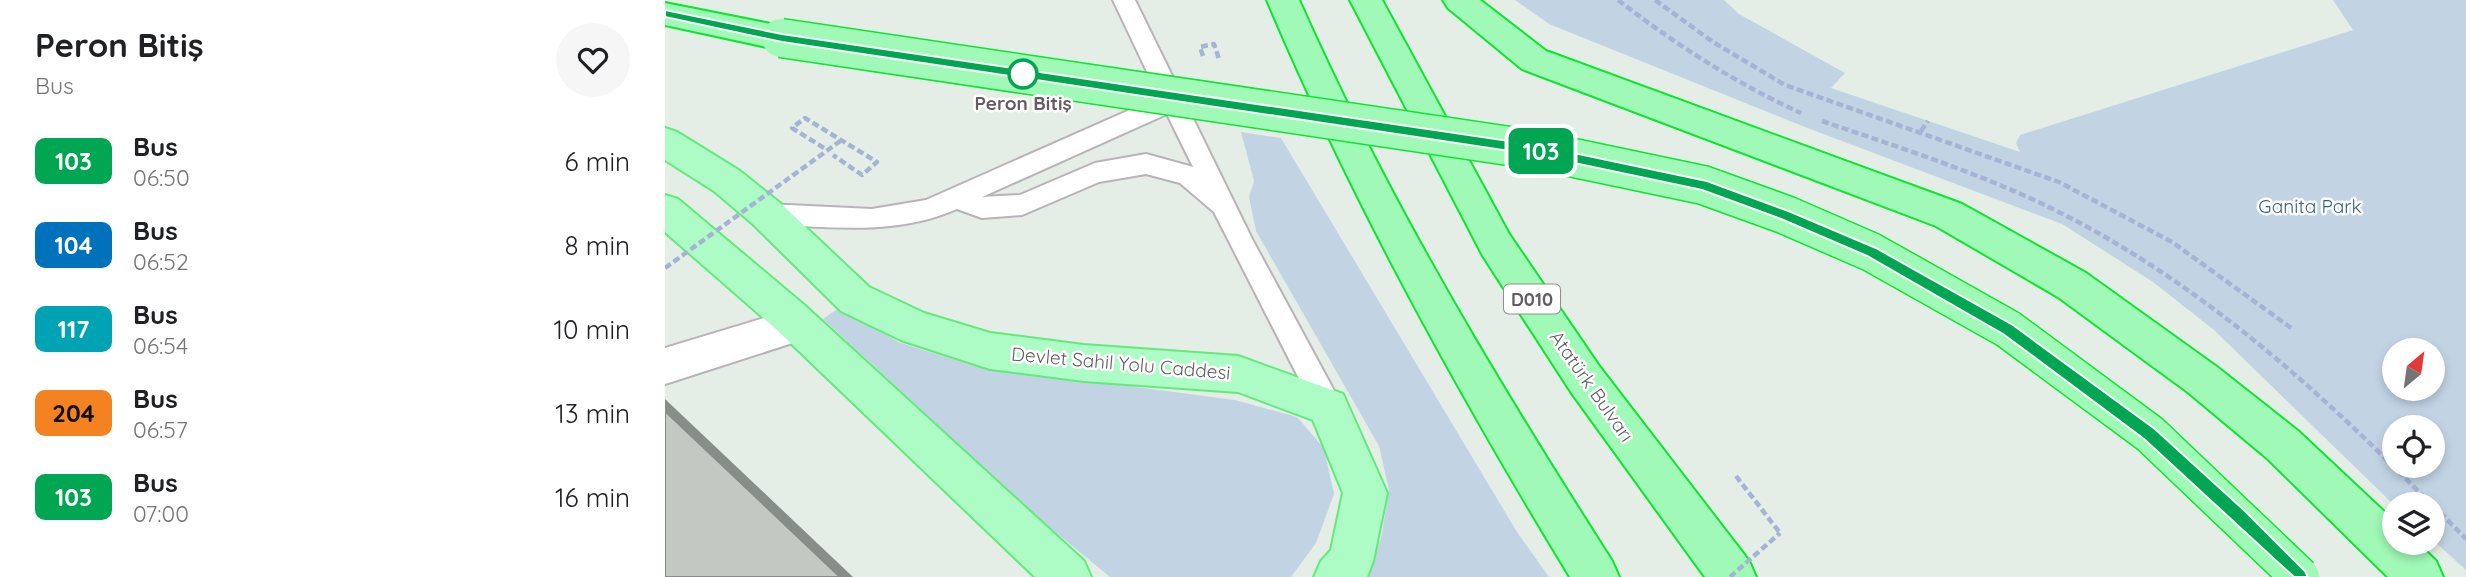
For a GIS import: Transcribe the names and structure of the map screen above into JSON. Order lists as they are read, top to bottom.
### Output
{
  "streets": {
    "highway": ["D010", "Atatürk Bulvarı"],
    "main road": ["Devlet Sahil Yolu Caddesi"]
  },
  "parks": ["Ganita Park"],
  "places": ["Peron Bitiş"],
  "lines": ["bus line 103"],
  "north": "top right",
  "page": {
    "heading": ["Peron Bitiş", "Bus"],
    "on_map": "103",
    "list": [
      {
        "mark": "103",
        "name": "Bus",
        "note": "06:50",
        "value": "6 min"
      },
      {
        "mark": "104",
        "name": "Bus",
        "note": "06:52",
        "value": "8 min"
      },
      {
        "mark": "117",
        "name": "Bus",
        "note": "06:54",
        "value": "10 min"
      },
      {
        "mark": "204",
        "name": "Bus",
        "note": "06:57",
        "value": "13 min"
      },
      {
        "mark": "103",
        "name": "Bus",
        "note": "07:00",
        "value": "16 min"
      }
    ]
  }
}
